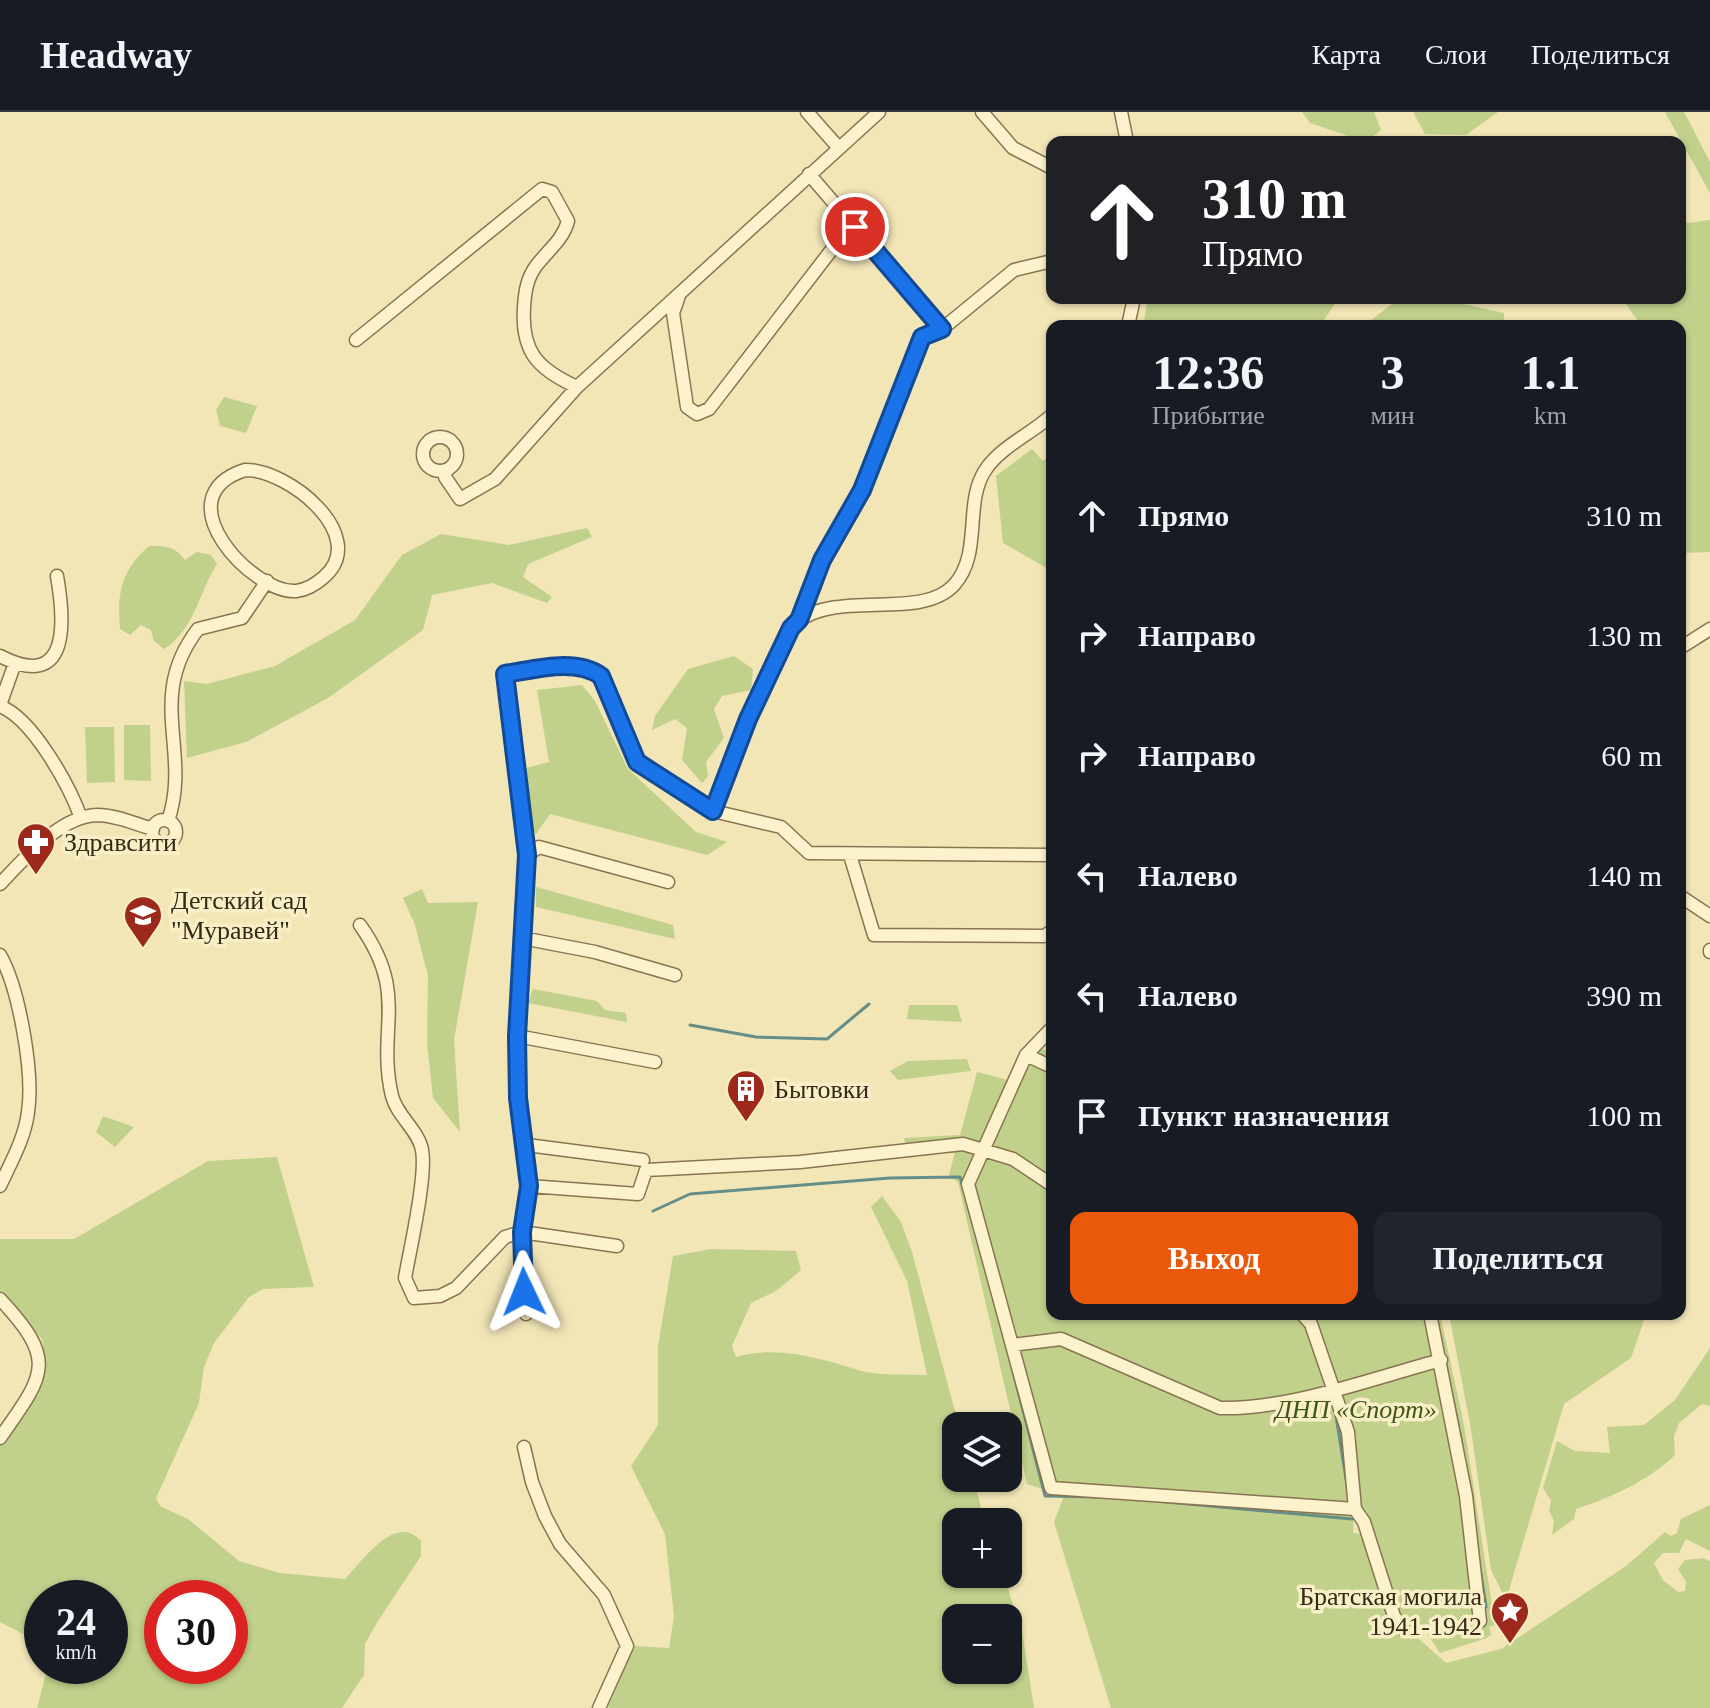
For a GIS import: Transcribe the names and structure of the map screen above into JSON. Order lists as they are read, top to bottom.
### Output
{
  "parks": ["ДНП «Спорт»"],
  "places": {
    "pharmacy": ["Здравсити"],
    "school or university": ["Детский сад \"Муравей\""],
    "building": ["Бытовки"],
    "place": ["Братская могила 1941-1942"]
  },
  "page": {
    "header": "Headway",
    "nav": ["Карта", "Слои", "Поделиться"],
    "turn": ["310 m", "Прямо"],
    "eta": [
      "12:36",
      "Прибытие",
      "3",
      "мин",
      "1.1",
      "km"
    ],
    "list": [
      {
        "name": "Прямо",
        "value": "310 m"
      },
      {
        "name": "Направо",
        "value": "130 m"
      },
      {
        "name": "Направо",
        "value": "60 m"
      },
      {
        "name": "Налево",
        "value": "140 m"
      },
      {
        "name": "Налево",
        "value": "390 m"
      },
      {
        "name": "Пункт назначения",
        "value": "100 m"
      }
    ],
    "buttons": ["Выход", "Поделиться"],
    "map_buttons": ["+", "−"],
    "speed": "24 km/h",
    "limit": "30"
  }
}
